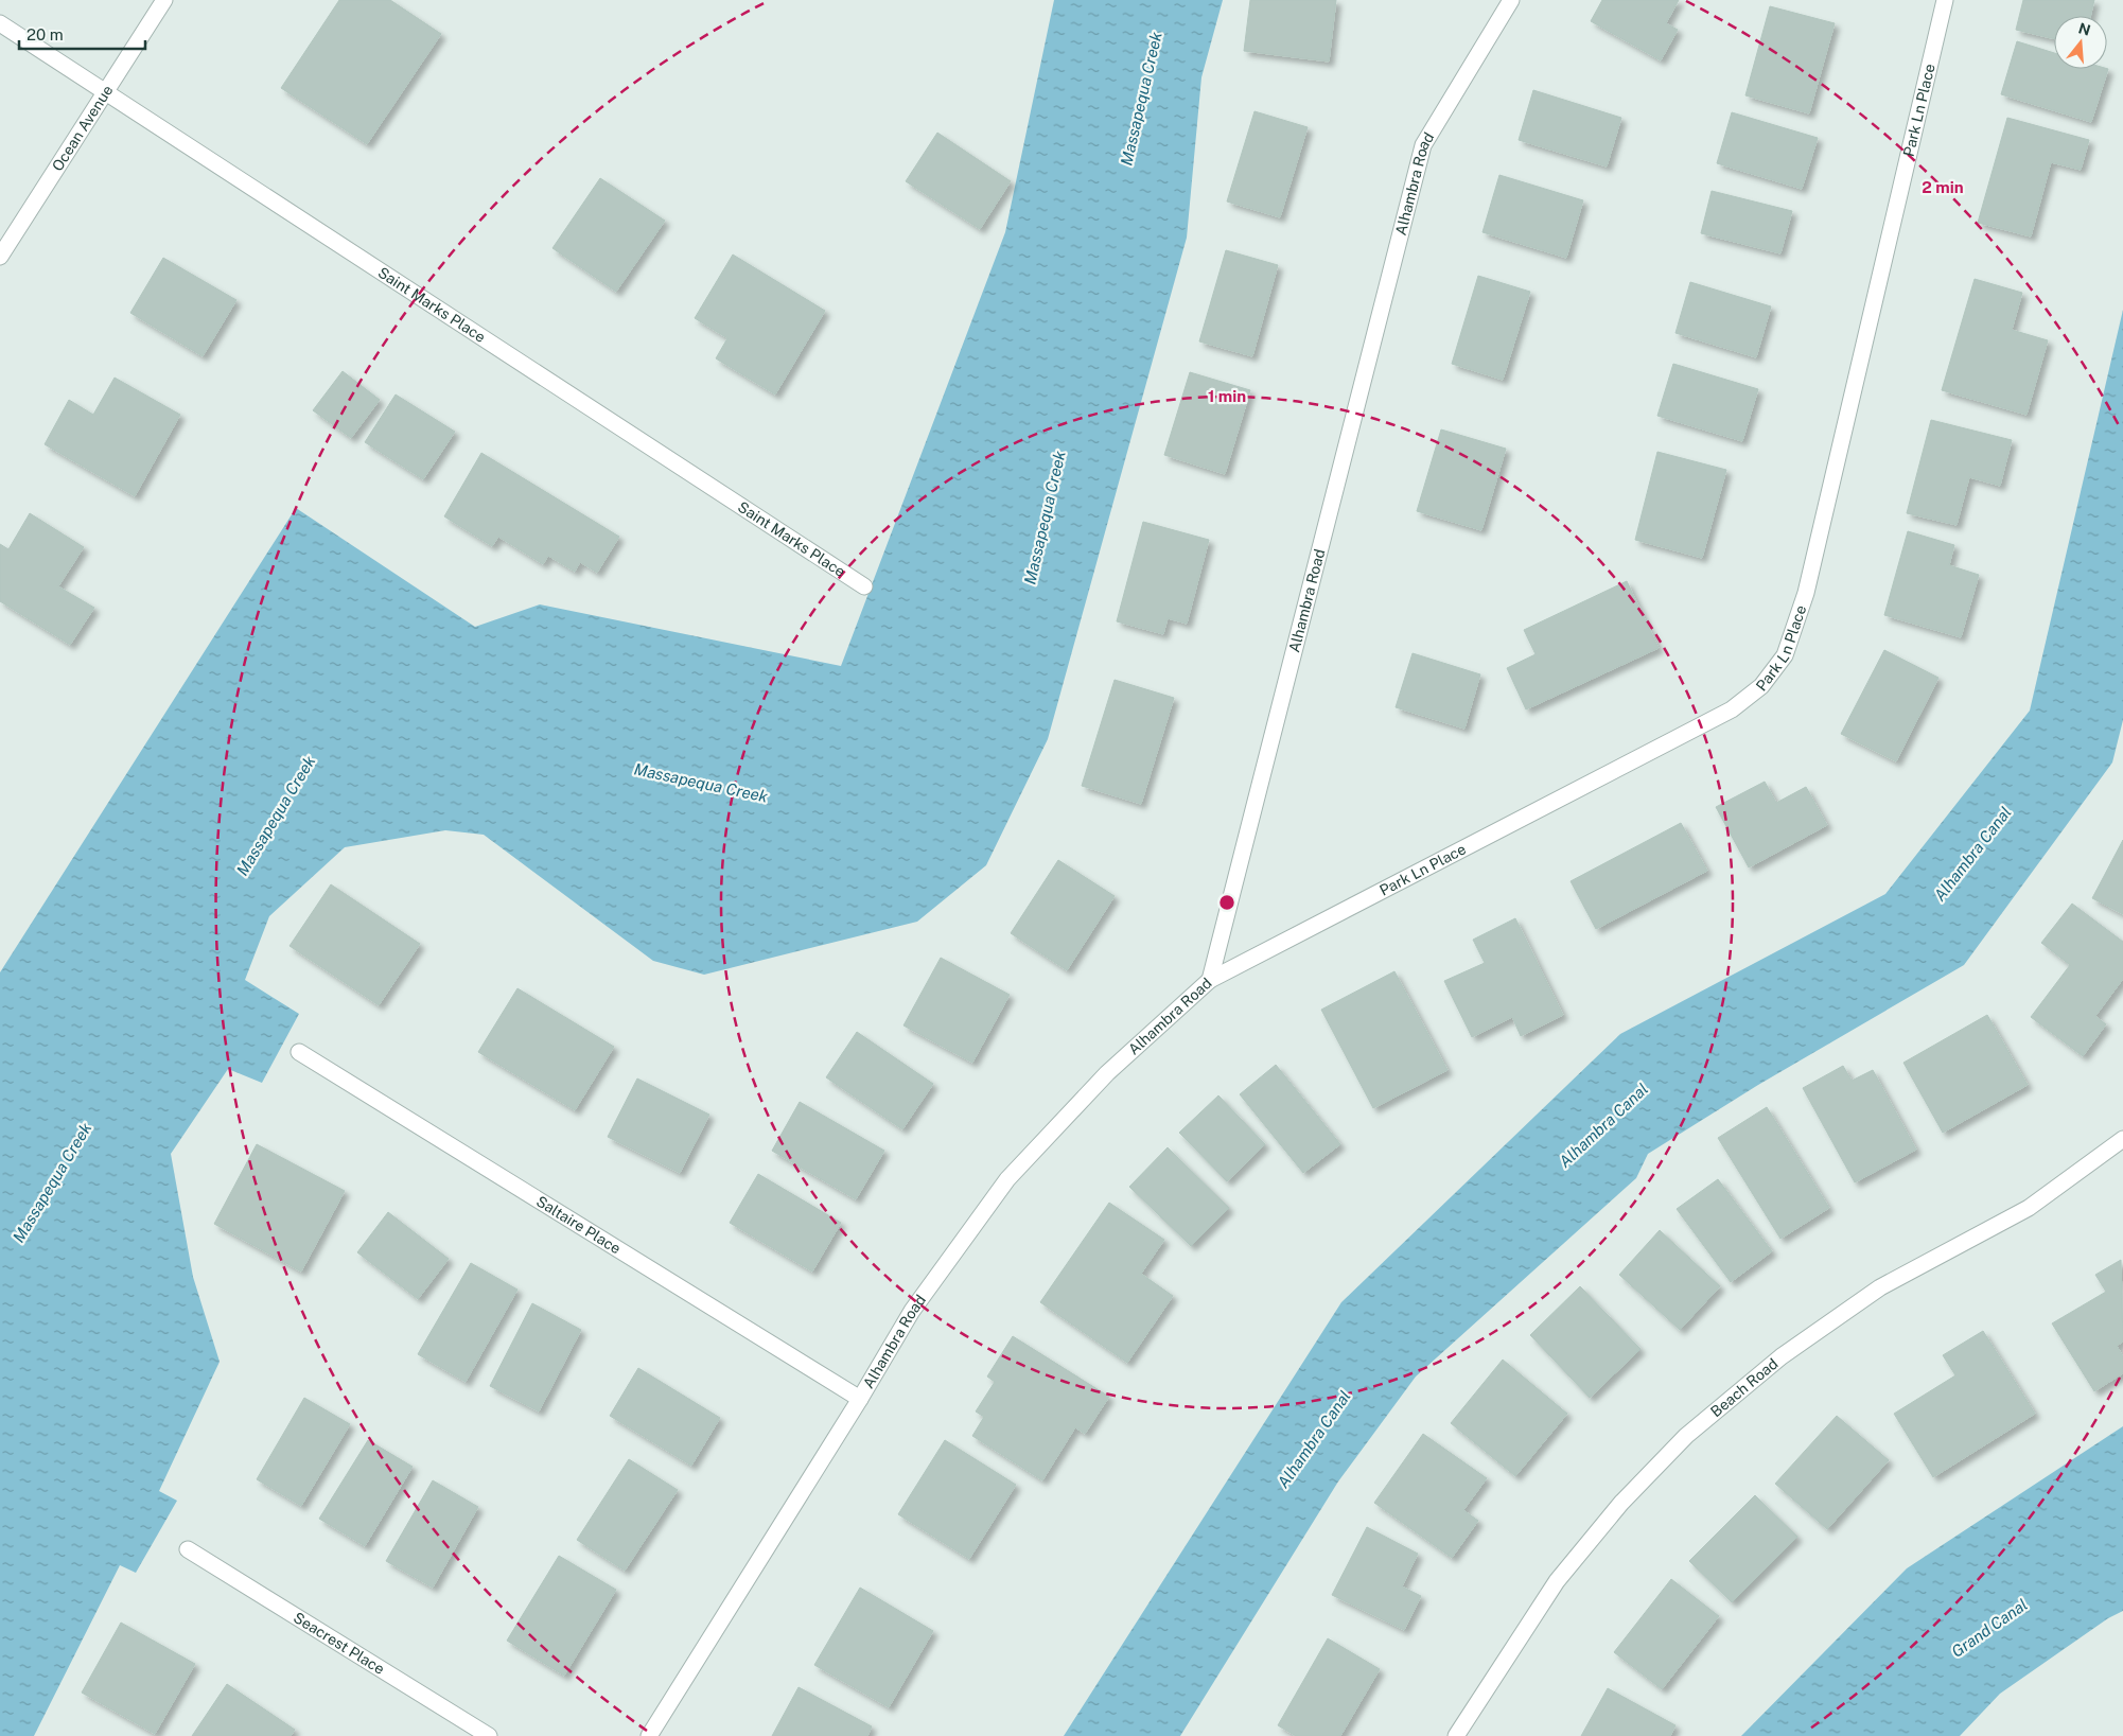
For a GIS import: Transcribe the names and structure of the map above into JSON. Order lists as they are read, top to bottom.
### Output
{
  "streets": {
    "street": [
      "Park Ln Place",
      "Ocean Avenue",
      "Alhambra Road",
      "Saint Marks Place",
      "Saltaire Place",
      "Beach Road",
      "Seacrest Place"
    ]
  },
  "crossings": [
    ["Park Ln Place", "Alhambra Road"],
    ["Ocean Avenue", "Saint Marks Place"],
    ["Alhambra Road", "Saltaire Place"]
  ],
  "water": ["Massapequa Creek", "Alhambra Canal", "Grand Canal"],
  "scale_bar": "20 m",
  "north": "top",
  "rings": ["2 min", "1 min"]
}
